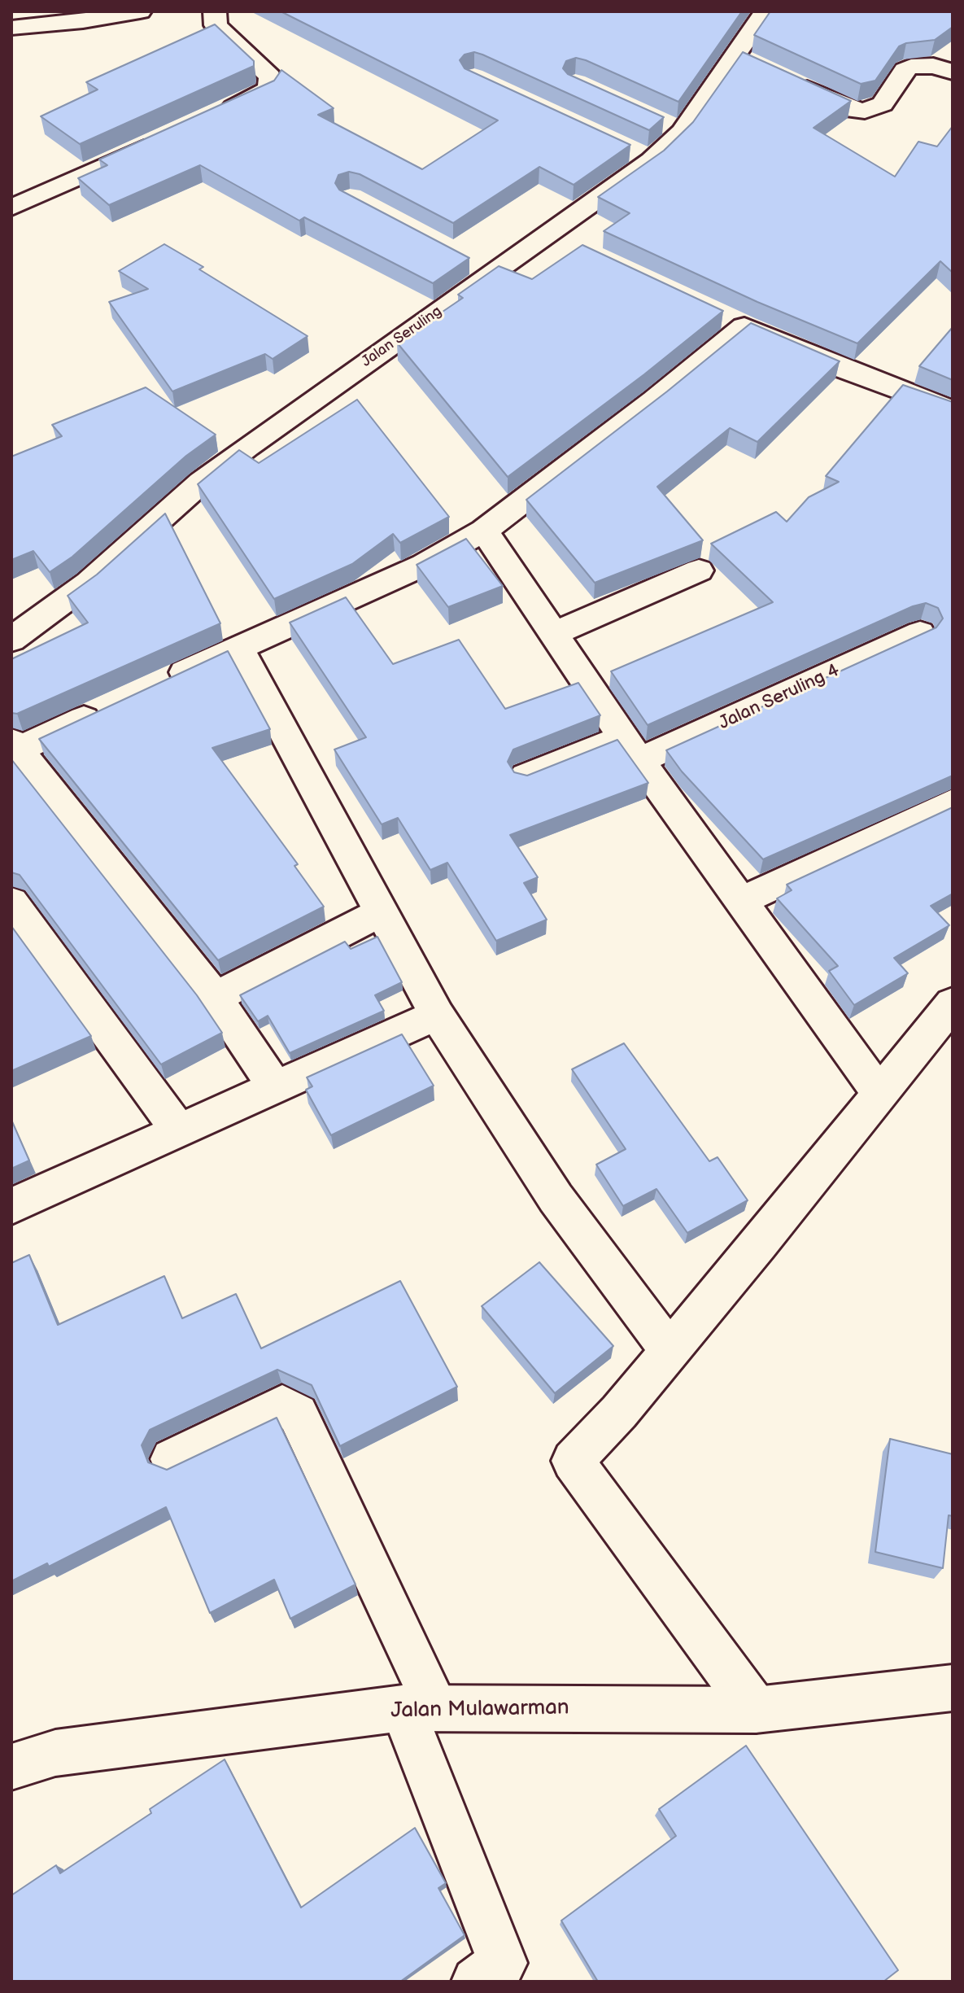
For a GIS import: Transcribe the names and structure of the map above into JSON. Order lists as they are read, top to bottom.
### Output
{
  "streets": {
    "street": ["Jalan Seruling", "Jalan Seruling 4", "Jalan Mulawarman"]
  }
}
